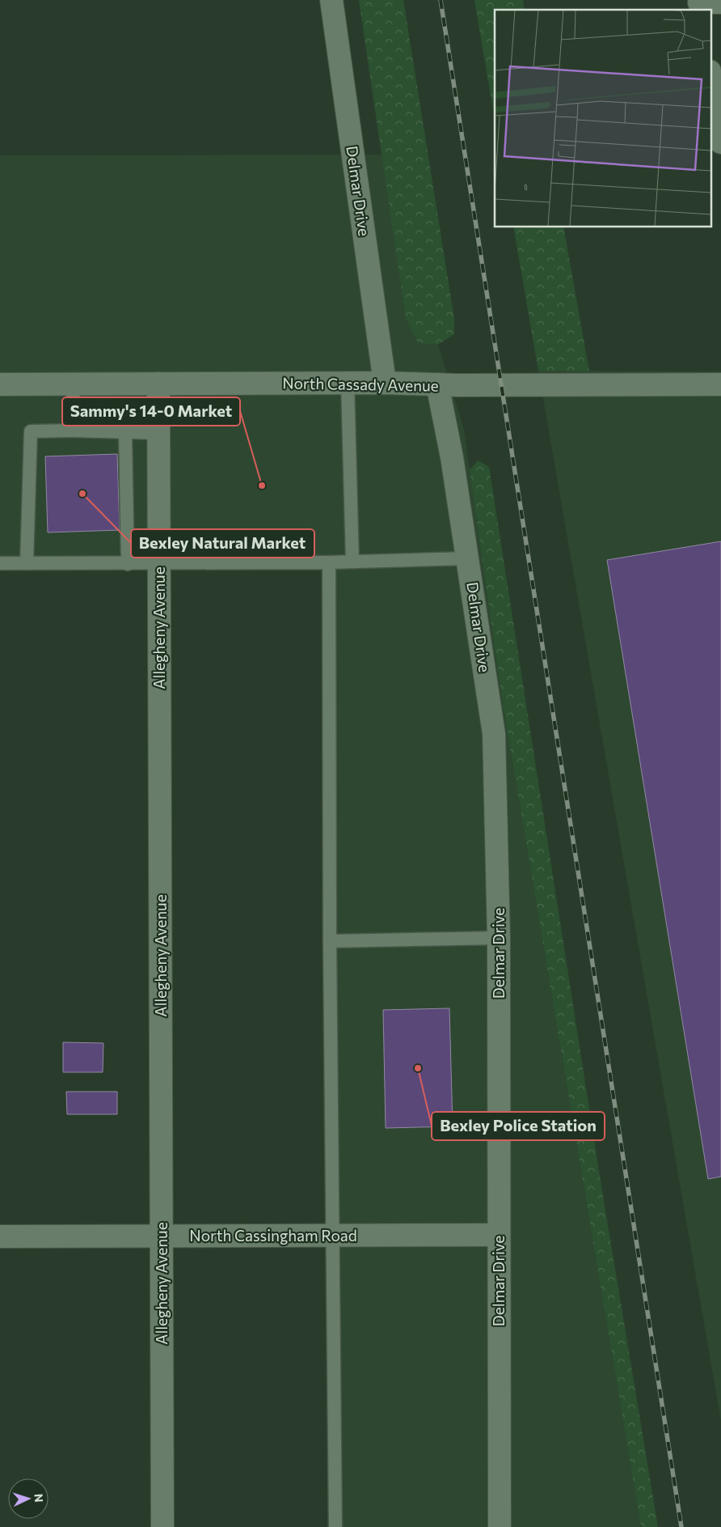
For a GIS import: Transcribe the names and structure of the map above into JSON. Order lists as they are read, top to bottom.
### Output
{
  "streets": {
    "street": [
      "Delmar Drive",
      "North Cassady Avenue",
      "Allegheny Avenue",
      "North Cassingham Road"
    ]
  },
  "crossings": [
    ["Delmar Drive", "North Cassady Avenue"],
    ["Delmar Drive", "North Cassingham Road"],
    ["North Cassady Avenue", "Allegheny Avenue"],
    ["Allegheny Avenue", "North Cassingham Road"]
  ],
  "places": ["Sammy's 14-0 Market", "Bexley Natural Market", "Bexley Police Station"],
  "north": "right"
}
